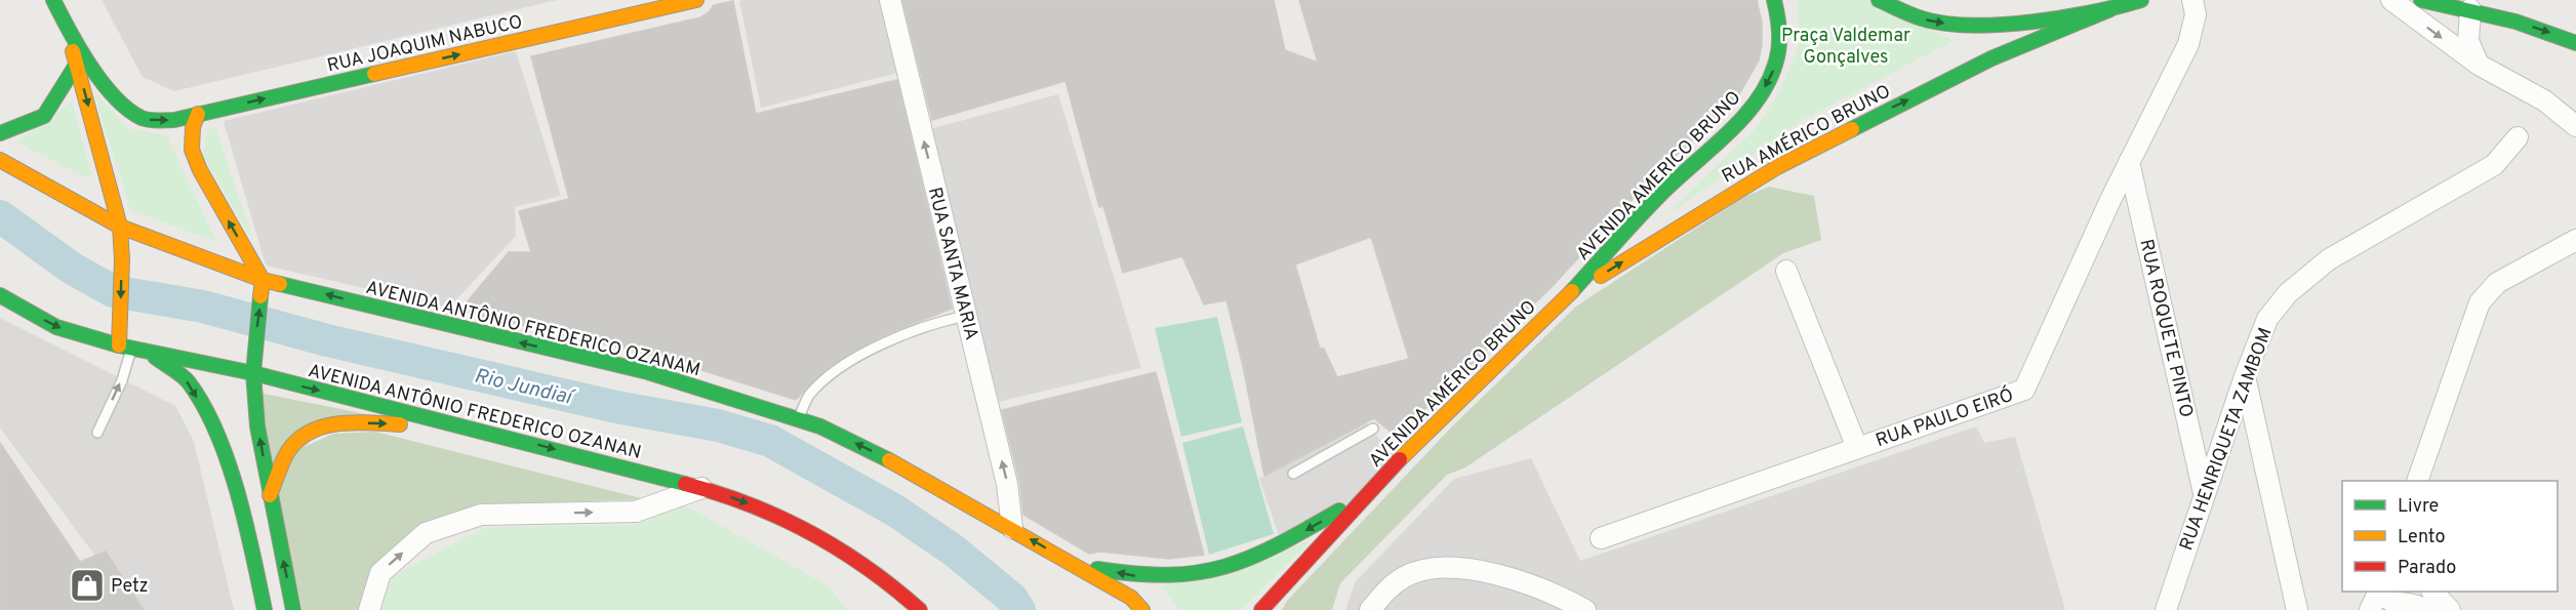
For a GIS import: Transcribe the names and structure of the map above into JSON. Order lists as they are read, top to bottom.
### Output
{
  "streets": {
    "main road": [
      "RUA JOAQUIM NABUCO",
      "RUA AMÉRICO BRUNO",
      "AVENIDA AMERICO BRUNO",
      "AVENIDA ANTÔNIO FREDERICO OZANAM",
      "AVENIDA AMÉRICO BRUNO",
      "AVENIDA ANTÔNIO FREDERICO OZANAN"
    ],
    "street": [
      "RUA SANTA MARIA",
      "RUA ROQUETE PINTO",
      "RUA PAULO EIRÓ",
      "RUA HENRIQUETA ZAMBOM"
    ]
  },
  "crossings": [
    ["RUA AMÉRICO BRUNO", "AVENIDA AMERICO BRUNO"],
    ["RUA AMÉRICO BRUNO", "AVENIDA AMÉRICO BRUNO"],
    ["AVENIDA AMERICO BRUNO", "AVENIDA AMÉRICO BRUNO"],
    ["RUA SANTA MARIA", "AVENIDA ANTÔNIO FREDERICO OZANAM"],
    ["RUA ROQUETE PINTO", "RUA PAULO EIRÓ"],
    ["RUA ROQUETE PINTO", "RUA HENRIQUETA ZAMBOM"]
  ],
  "one_way": [
    "RUA JOAQUIM NABUCO",
    "RUA AMÉRICO BRUNO",
    "AVENIDA AMERICO BRUNO",
    "RUA SANTA MARIA",
    "AVENIDA ANTÔNIO FREDERICO OZANAM",
    "AVENIDA ANTÔNIO FREDERICO OZANAN"
  ],
  "water": ["Rio Jundiaí"],
  "parks": ["Praça Valdemar Gonçalves"],
  "places": {
    "shop": ["Petz"]
  },
  "legend": ["Livre", "Lento", "Parado"]
}
